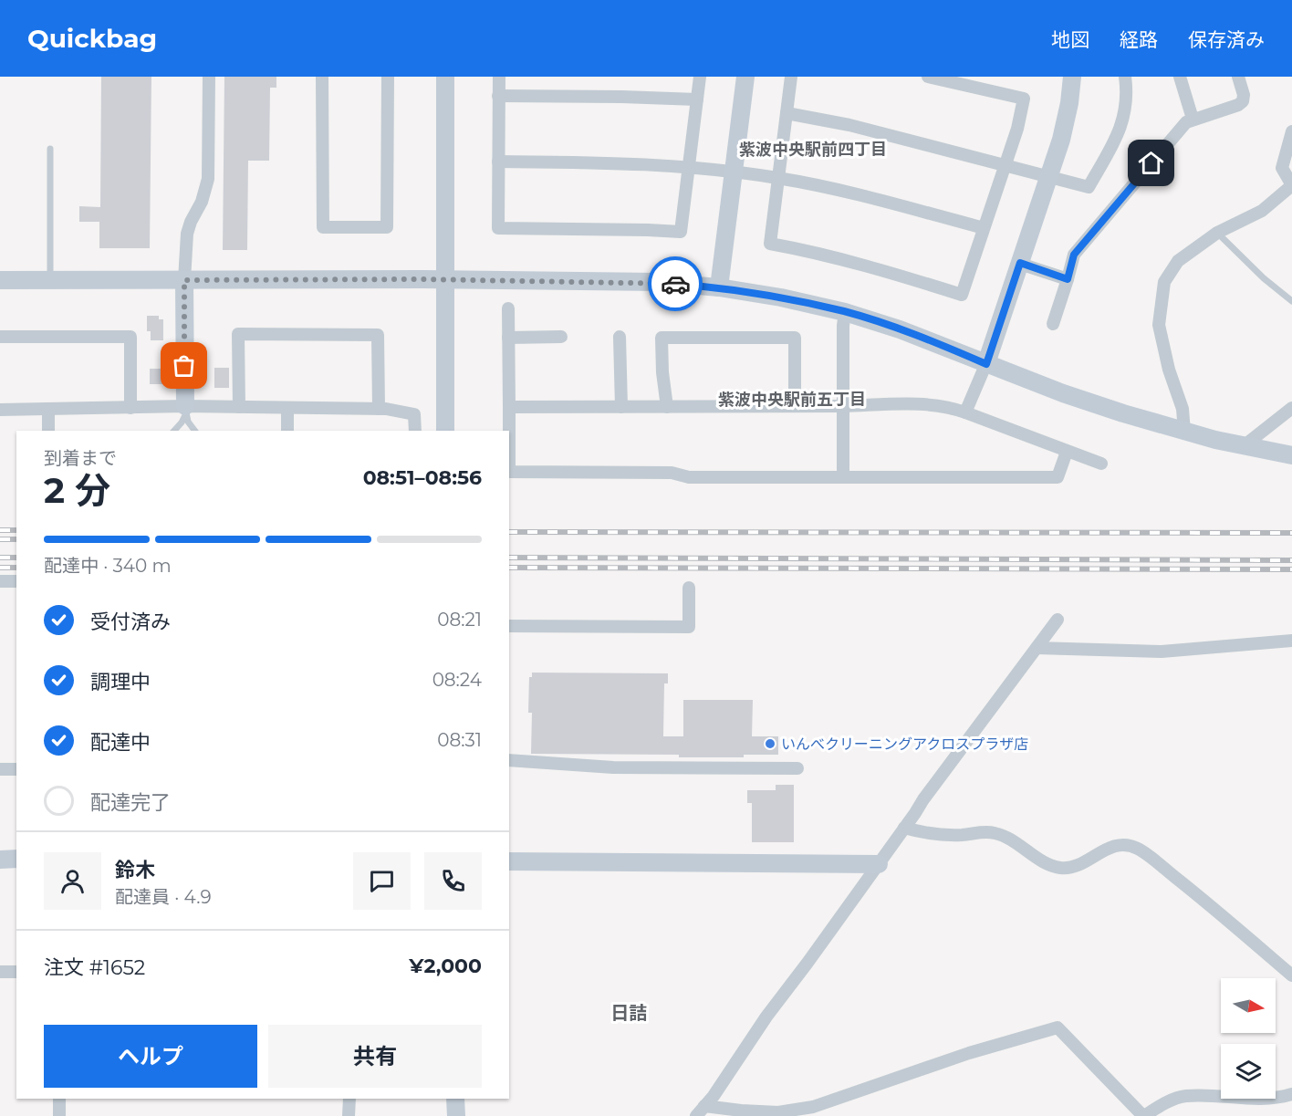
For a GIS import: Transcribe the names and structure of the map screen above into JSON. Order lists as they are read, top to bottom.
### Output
{
  "districts": ["紫波中央駅前四丁目", "紫波中央駅前五丁目", "日詰"],
  "places": ["いんべクリーニングアクロスプラザ店"],
  "north": "right",
  "page": {
    "header": "Quickbag",
    "nav": ["地図", "経路", "保存済み"],
    "heading": ["2 分", "到着まで", "08:51–08:56"],
    "panel": [
      "鈴木",
      "配達員 · 4.9",
      "注文 #1652",
      "¥2,000"
    ],
    "bar": "配達中 · 340 m",
    "list": [
      ["受付済み", "08:21"],
      ["調理中", "08:24"],
      ["配達中", "08:31"],
      "配達完了"
    ],
    "buttons": ["ヘルプ", "共有"]
  }
}
